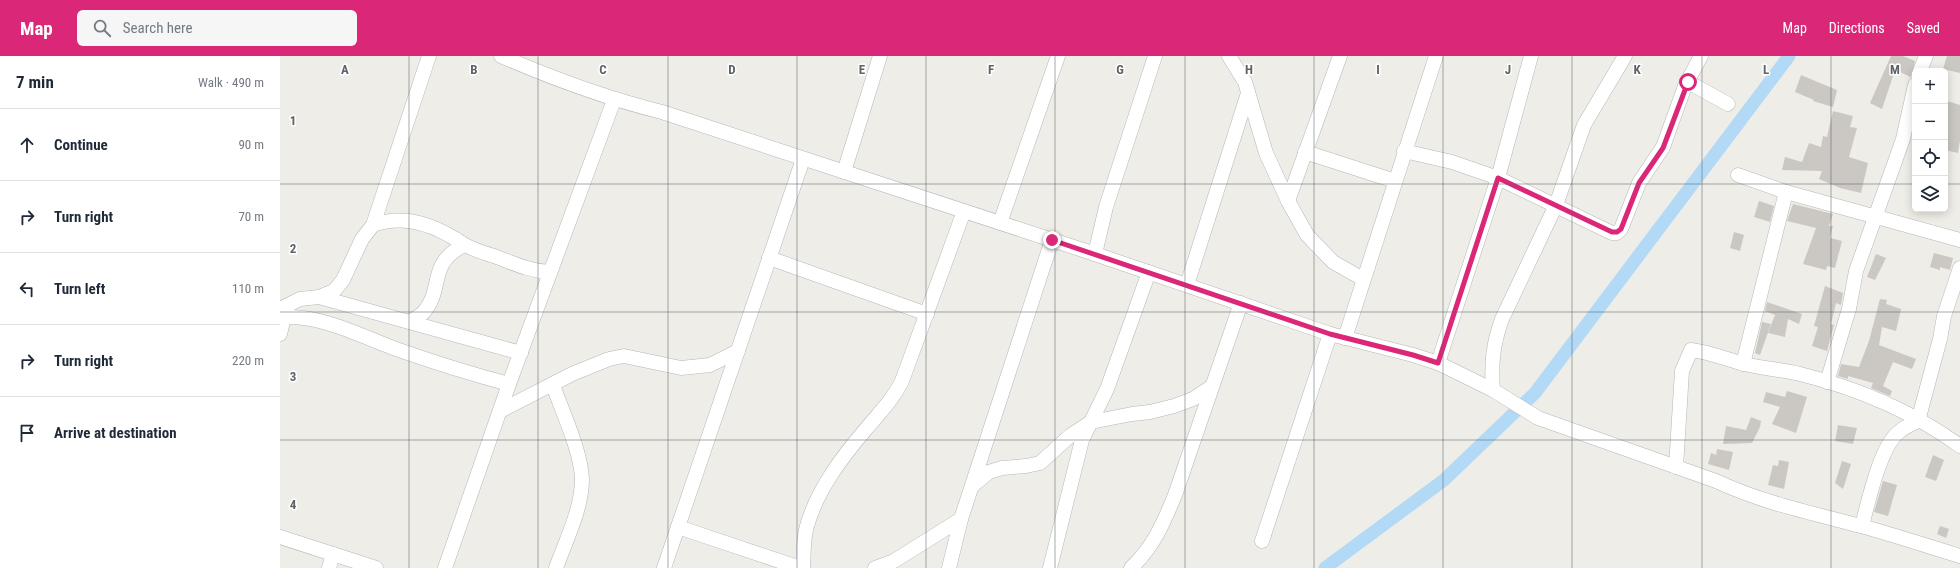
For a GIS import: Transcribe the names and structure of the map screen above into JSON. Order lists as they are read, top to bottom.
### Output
{
  "page": {
    "header": "Map",
    "search": "Search here",
    "nav": ["Map", "Directions", "Saved"],
    "heading": ["7 min", "Walk · 490 m"],
    "map_buttons": ["+", "−"],
    "list": [
      ["Continue", "90 m"],
      ["Turn right", "70 m"],
      ["Turn left", "110 m"],
      ["Turn right", "220 m"],
      "Arrive at destination"
    ]
  },
  "grid": {
    "columns": [
      "A",
      "B",
      "C",
      "D",
      "E",
      "F",
      "G",
      "H",
      "I",
      "J",
      "K",
      "L",
      "M"
    ],
    "rows": [
      "1",
      "2",
      "3",
      "4"
    ]
  }
}
